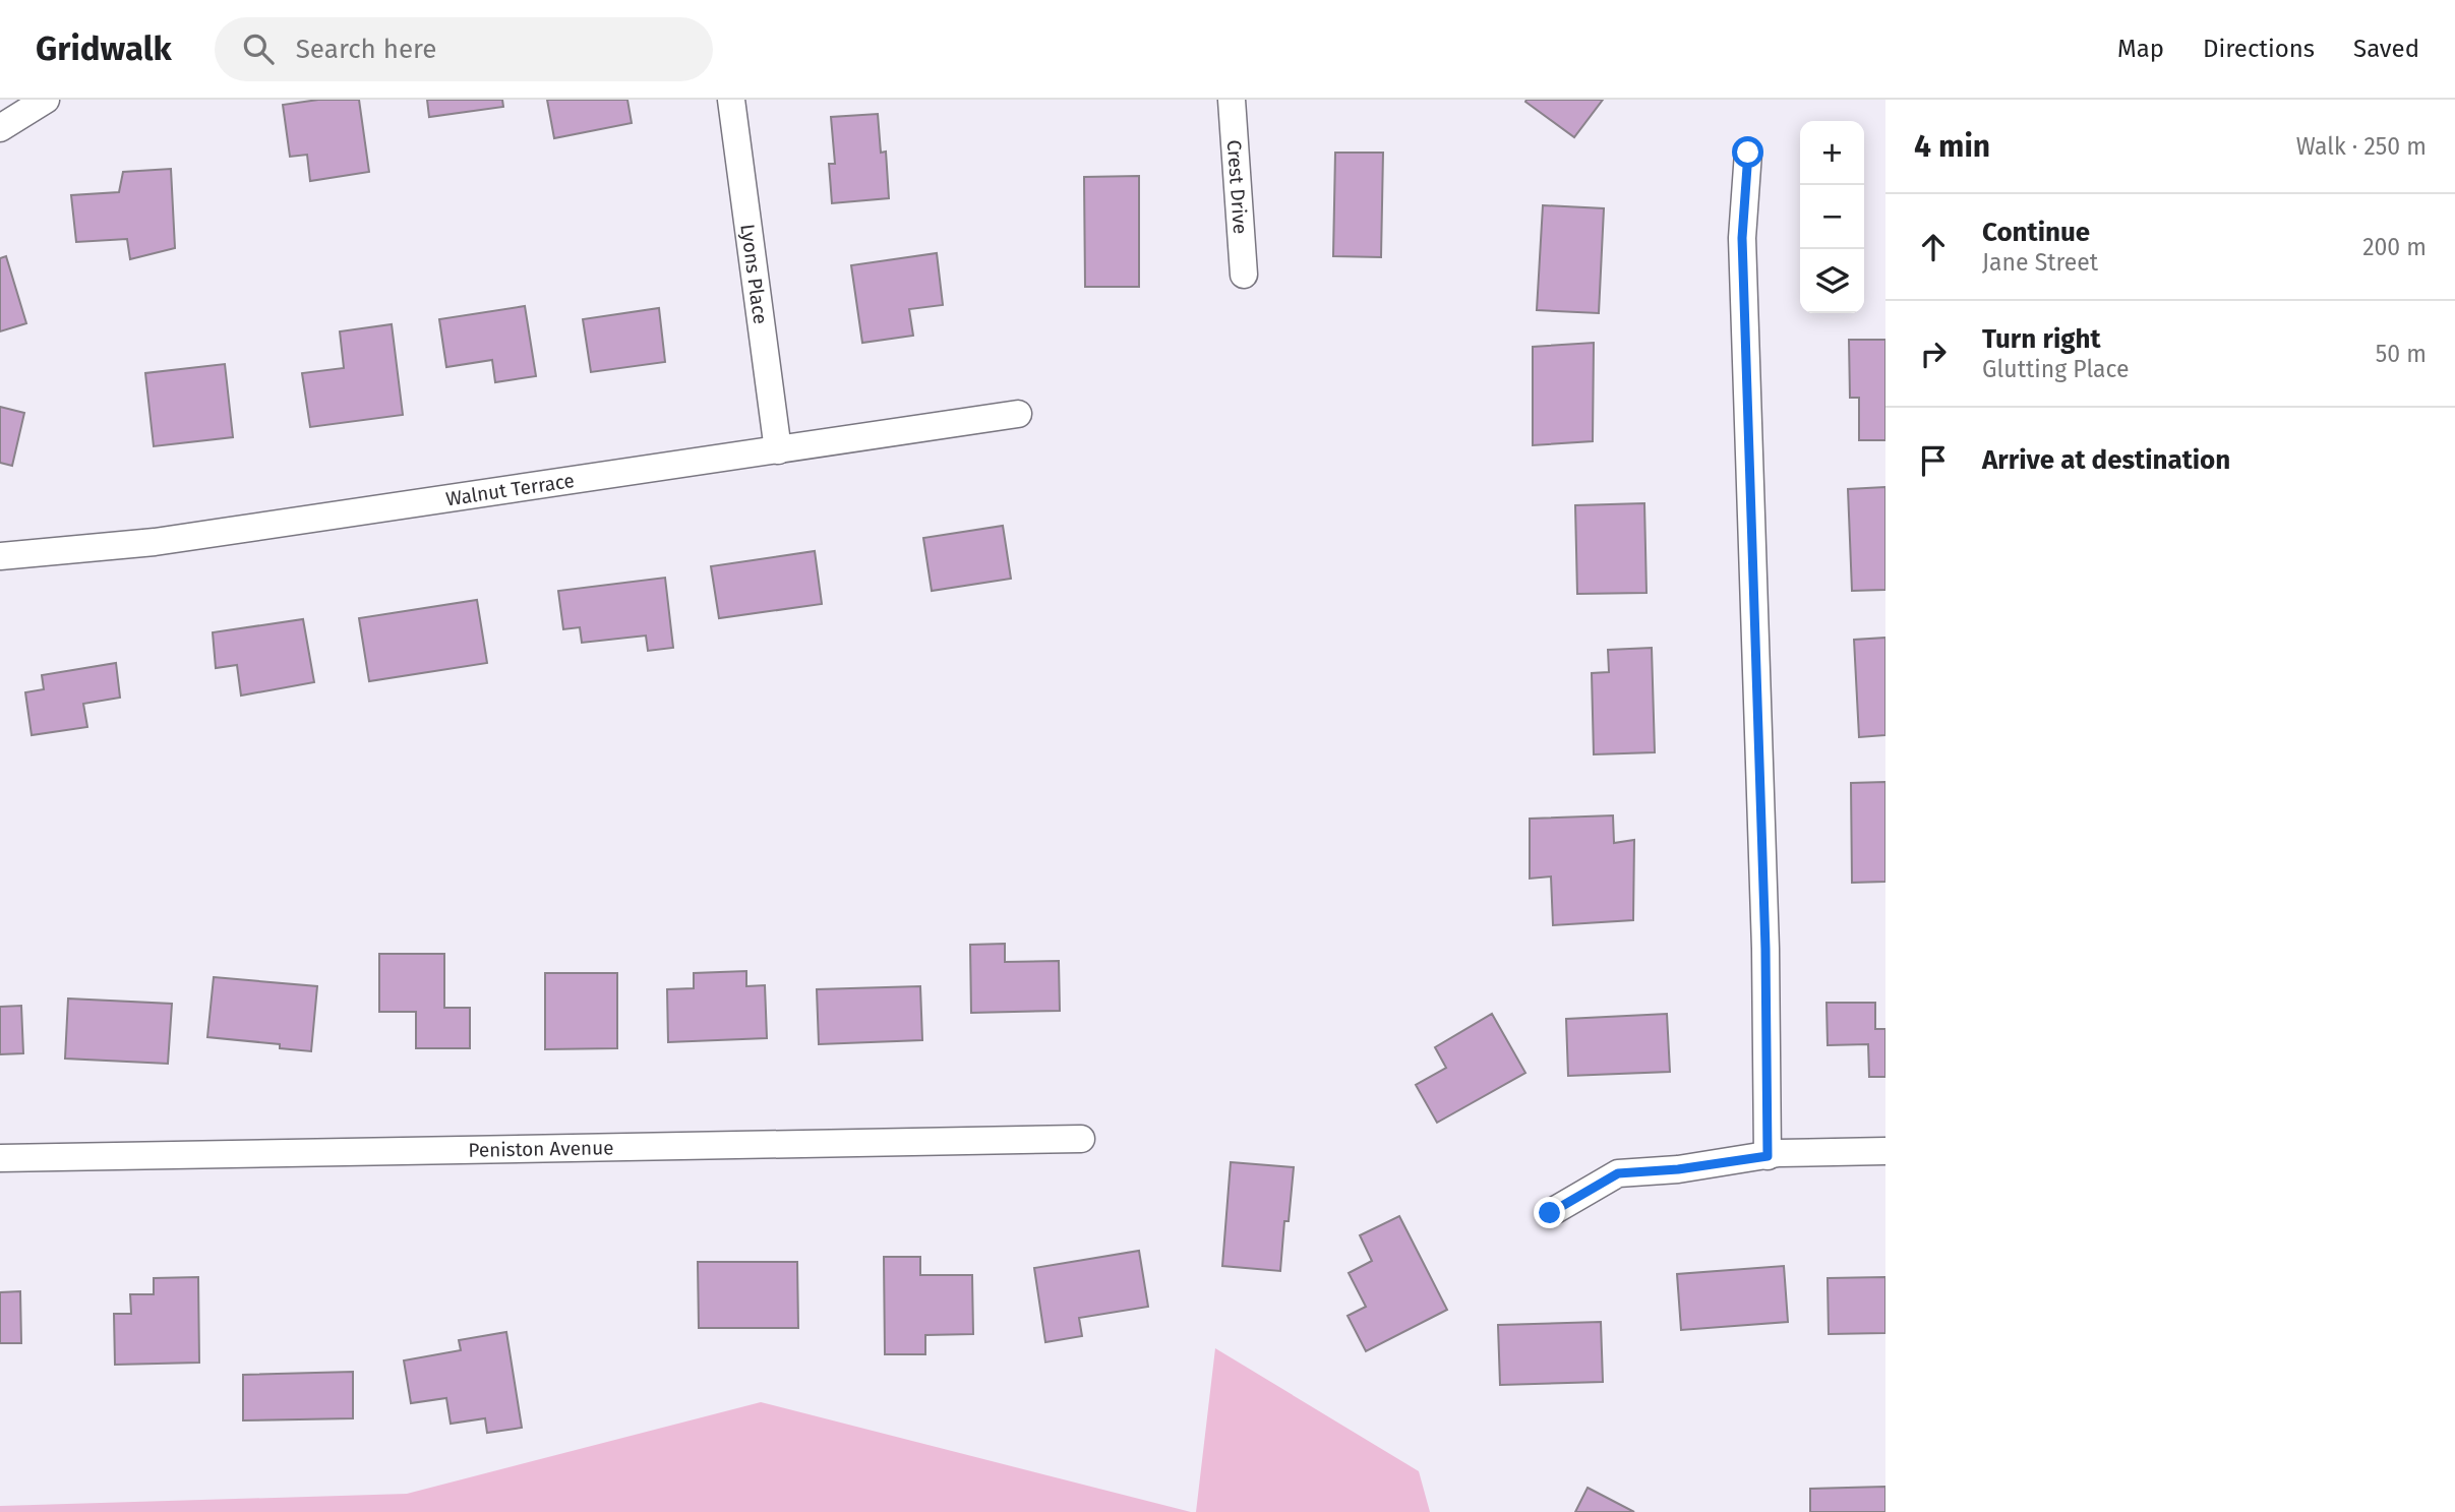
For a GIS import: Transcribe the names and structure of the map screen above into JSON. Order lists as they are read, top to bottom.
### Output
{
  "streets": {
    "street": [
      "Crest Drive",
      "Lyons Place",
      "Walnut Terrace",
      "Peniston Avenue"
    ]
  },
  "crossings": [
    ["Lyons Place", "Walnut Terrace"]
  ],
  "page": {
    "header": "Gridwalk",
    "search": "Search here",
    "nav": ["Map", "Directions", "Saved"],
    "heading": ["4 min", "Walk · 250 m"],
    "map_buttons": ["+", "−"],
    "list": [
      ["Continue", "Jane Street", "200 m"],
      ["Turn right", "Glutting Place", "50 m"],
      "Arrive at destination"
    ]
  }
}
